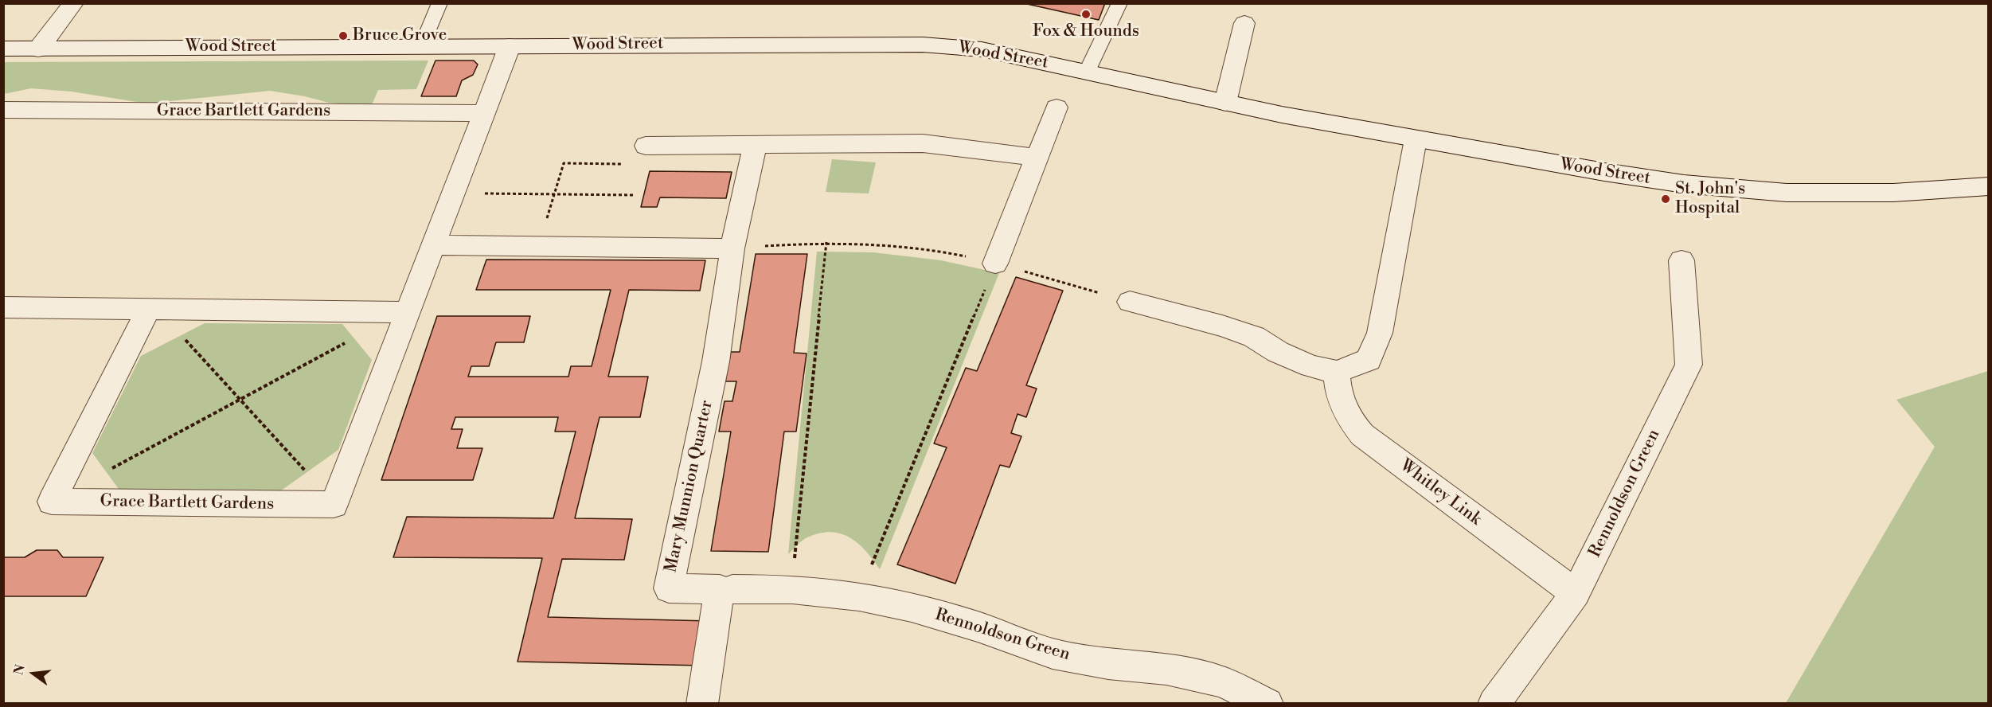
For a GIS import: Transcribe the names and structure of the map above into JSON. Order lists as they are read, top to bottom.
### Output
{
  "streets": {
    "street": [
      "Wood Street",
      "Grace Bartlett Gardens",
      "Mary Munnion Quarter",
      "Whitley Link",
      "Rennoldson Green"
    ]
  },
  "crossings": [
    ["Whitley Link", "Rennoldson Green"]
  ],
  "places": ["Fox & Hounds", "Bruce Grove", "St. John's Hospital"],
  "north": "left"
}
